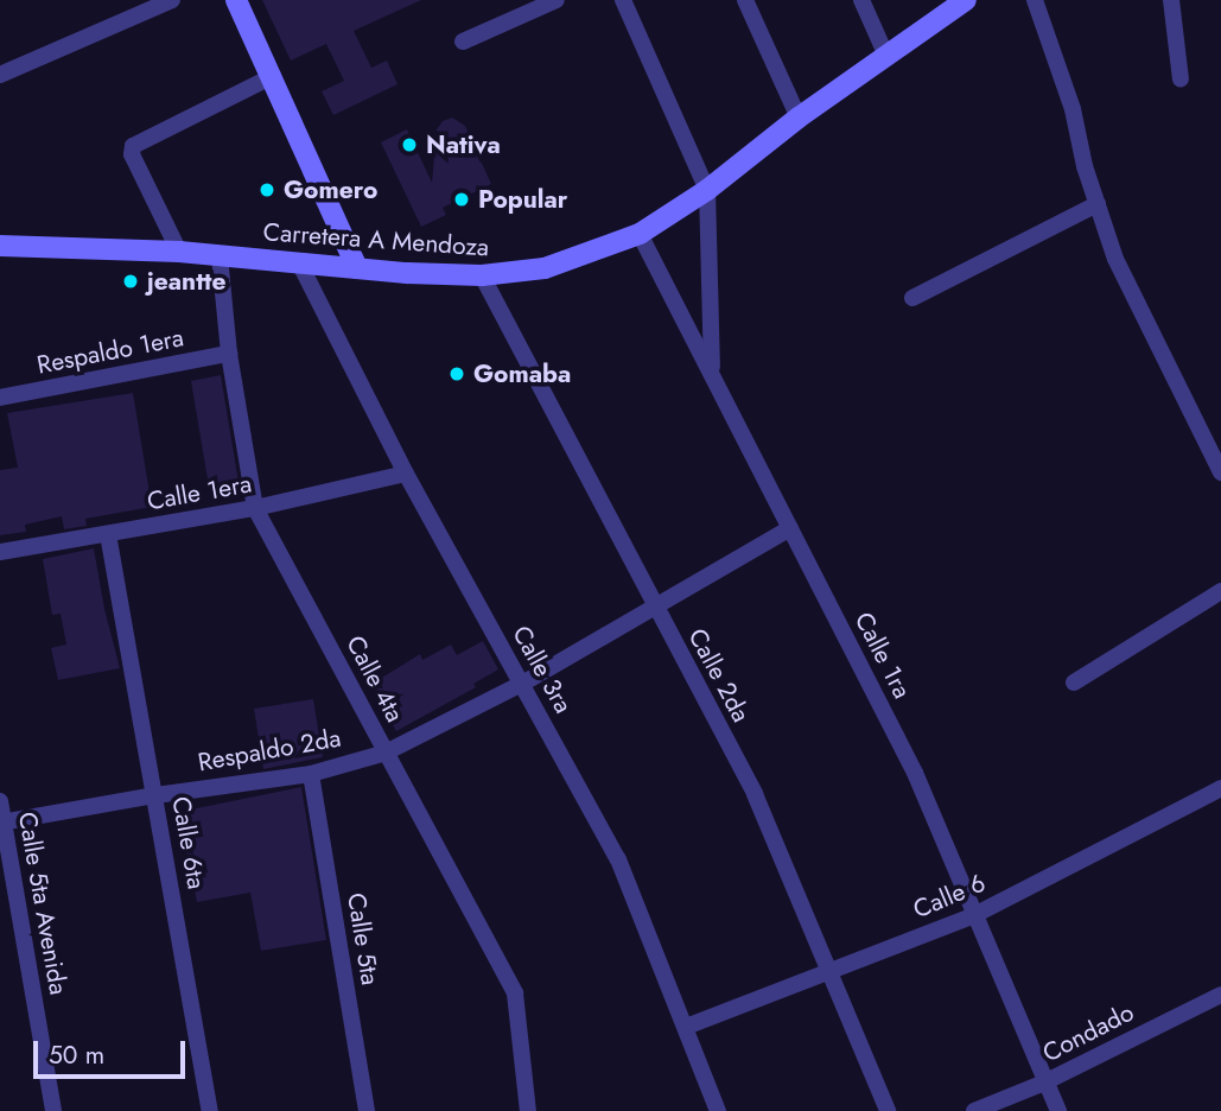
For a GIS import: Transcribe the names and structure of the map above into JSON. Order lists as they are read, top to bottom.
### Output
{
  "streets": {
    "street": [
      "Carretera A Mendoza",
      "Respaldo 1era",
      "Calle 1era",
      "Calle 1ra",
      "Calle 3ra",
      "Calle 2da",
      "Calle 4ta",
      "Respaldo 2da",
      "Calle 6ta",
      "Calle 6",
      "Calle 5ta Avenida",
      "Calle 5ta",
      "Condado"
    ]
  },
  "crossings": [
    ["Carretera A Mendoza", "Calle 1ra"],
    ["Carretera A Mendoza", "Calle 3ra"],
    ["Carretera A Mendoza", "Calle 2da"],
    ["Carretera A Mendoza", "Calle 4ta"],
    ["Respaldo 1era", "Calle 4ta"],
    ["Calle 1era", "Calle 3ra"],
    ["Calle 1era", "Calle 4ta"],
    ["Calle 1era", "Calle 6ta"],
    ["Calle 1ra", "Respaldo 2da"],
    ["Calle 1ra", "Calle 6"],
    ["Calle 1ra", "Condado"],
    ["Calle 3ra", "Respaldo 2da"],
    ["Calle 3ra", "Calle 6"],
    ["Calle 2da", "Respaldo 2da"],
    ["Calle 2da", "Calle 6"],
    ["Calle 4ta", "Respaldo 2da"],
    ["Respaldo 2da", "Calle 6ta"],
    ["Respaldo 2da", "Calle 5ta Avenida"],
    ["Respaldo 2da", "Calle 5ta"]
  ],
  "places": [
    "Nativa",
    "Gomero",
    "Popular",
    "jeantte",
    "Gomaba"
  ],
  "scale_bar": "50 m"
}
